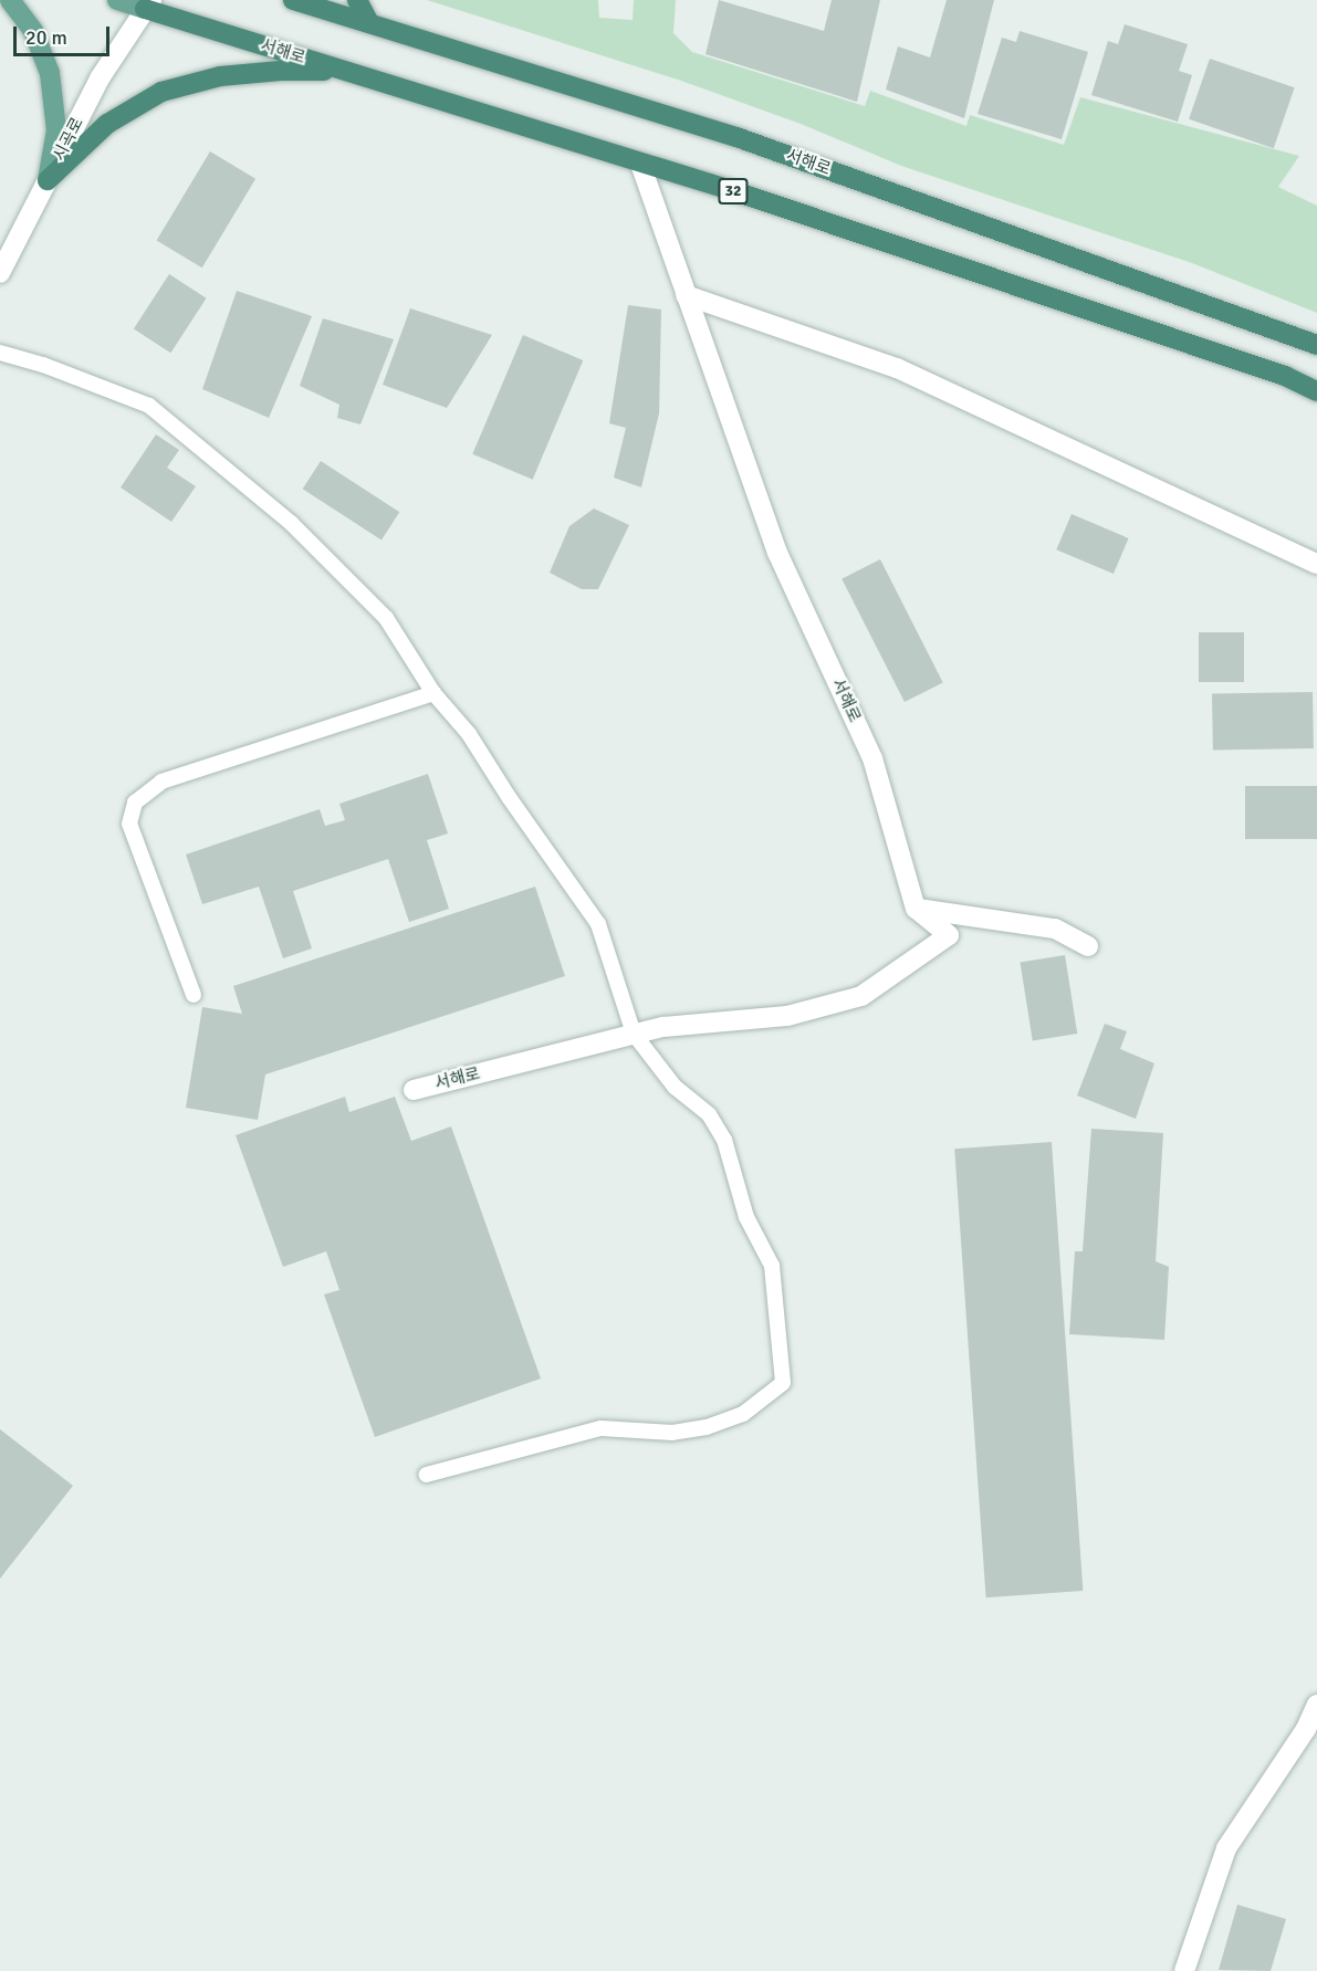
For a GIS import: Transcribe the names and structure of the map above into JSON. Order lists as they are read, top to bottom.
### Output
{
  "streets": {
    "highway": ["서해로", "32"],
    "street": ["시곡로"]
  },
  "crossings": [
    ["서해로", "시곡로"]
  ],
  "scale_bar": "20 m"
}
